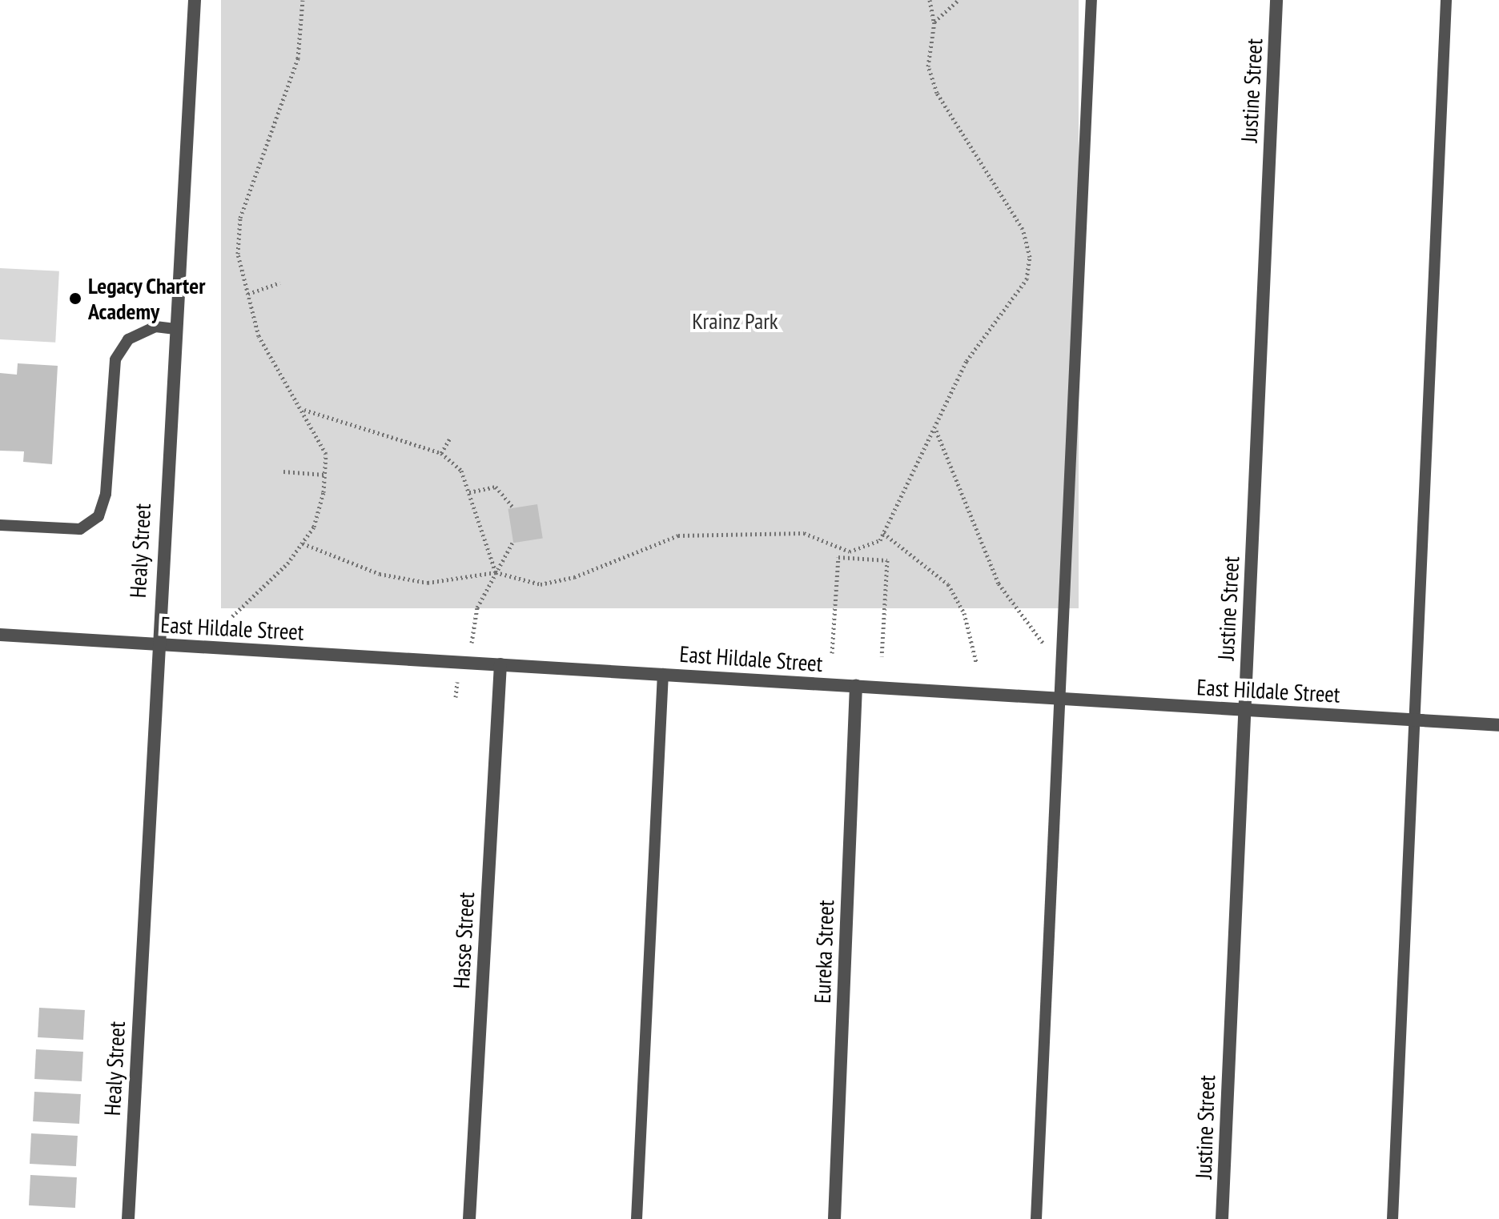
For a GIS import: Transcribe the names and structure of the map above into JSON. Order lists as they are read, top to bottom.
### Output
{
  "streets": {
    "street": [
      "Justine Street",
      "Healy Street",
      "East Hildale Street",
      "Hasse Street",
      "Eureka Street"
    ]
  },
  "crossings": [
    ["Justine Street", "East Hildale Street"],
    ["Healy Street", "East Hildale Street"],
    ["East Hildale Street", "Hasse Street"],
    ["East Hildale Street", "Eureka Street"]
  ],
  "parks": ["Krainz Park"],
  "places": ["Legacy Charter Academy"]
}
